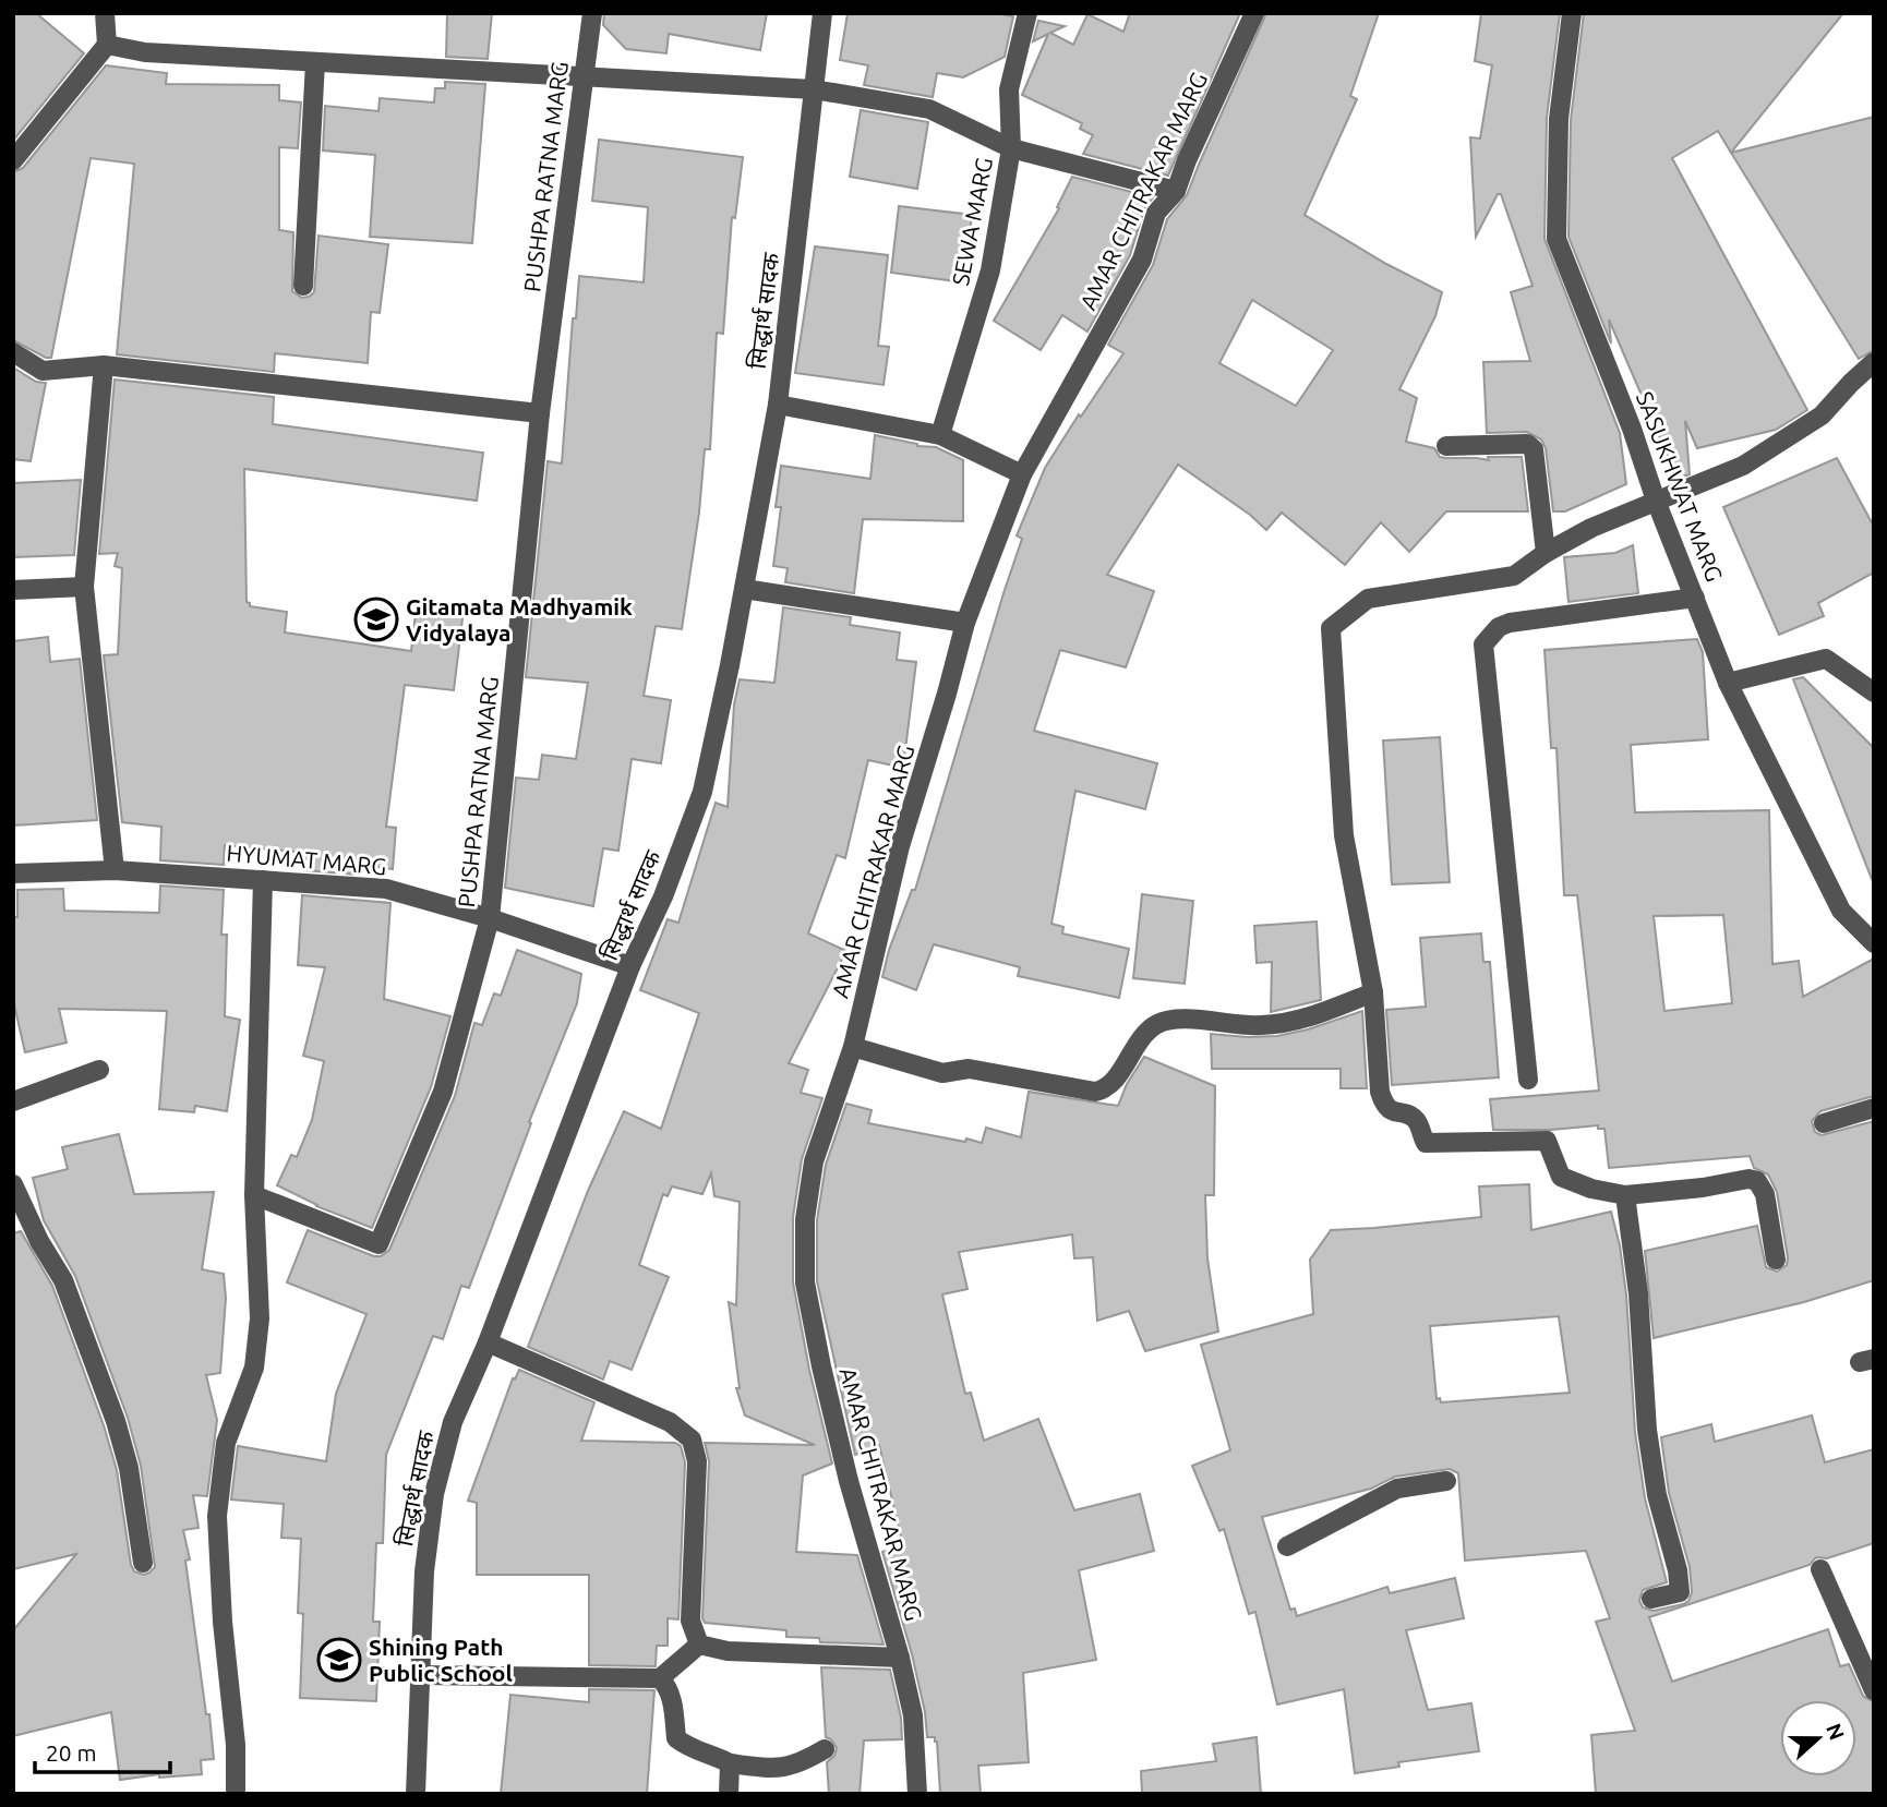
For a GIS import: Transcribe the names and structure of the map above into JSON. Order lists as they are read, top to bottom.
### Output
{
  "streets": {
    "street": [
      "PUSHPA RATNA MARG",
      "AMAR CHITRAKAR MARG",
      "SEWA MARG",
      "सिद्धार्थ सादक",
      "SASUKHWAT MARG",
      "HYUMAT MARG"
    ]
  },
  "crossings": [
    ["PUSHPA RATNA MARG", "HYUMAT MARG"],
    ["सिद्धार्थ सादक", "HYUMAT MARG"]
  ],
  "places": {
    "school or university": ["Gitamata Madhyamik Vidyalaya", "Shining Path Public School"]
  },
  "scale_bar": "20 m",
  "north": "right"
}
